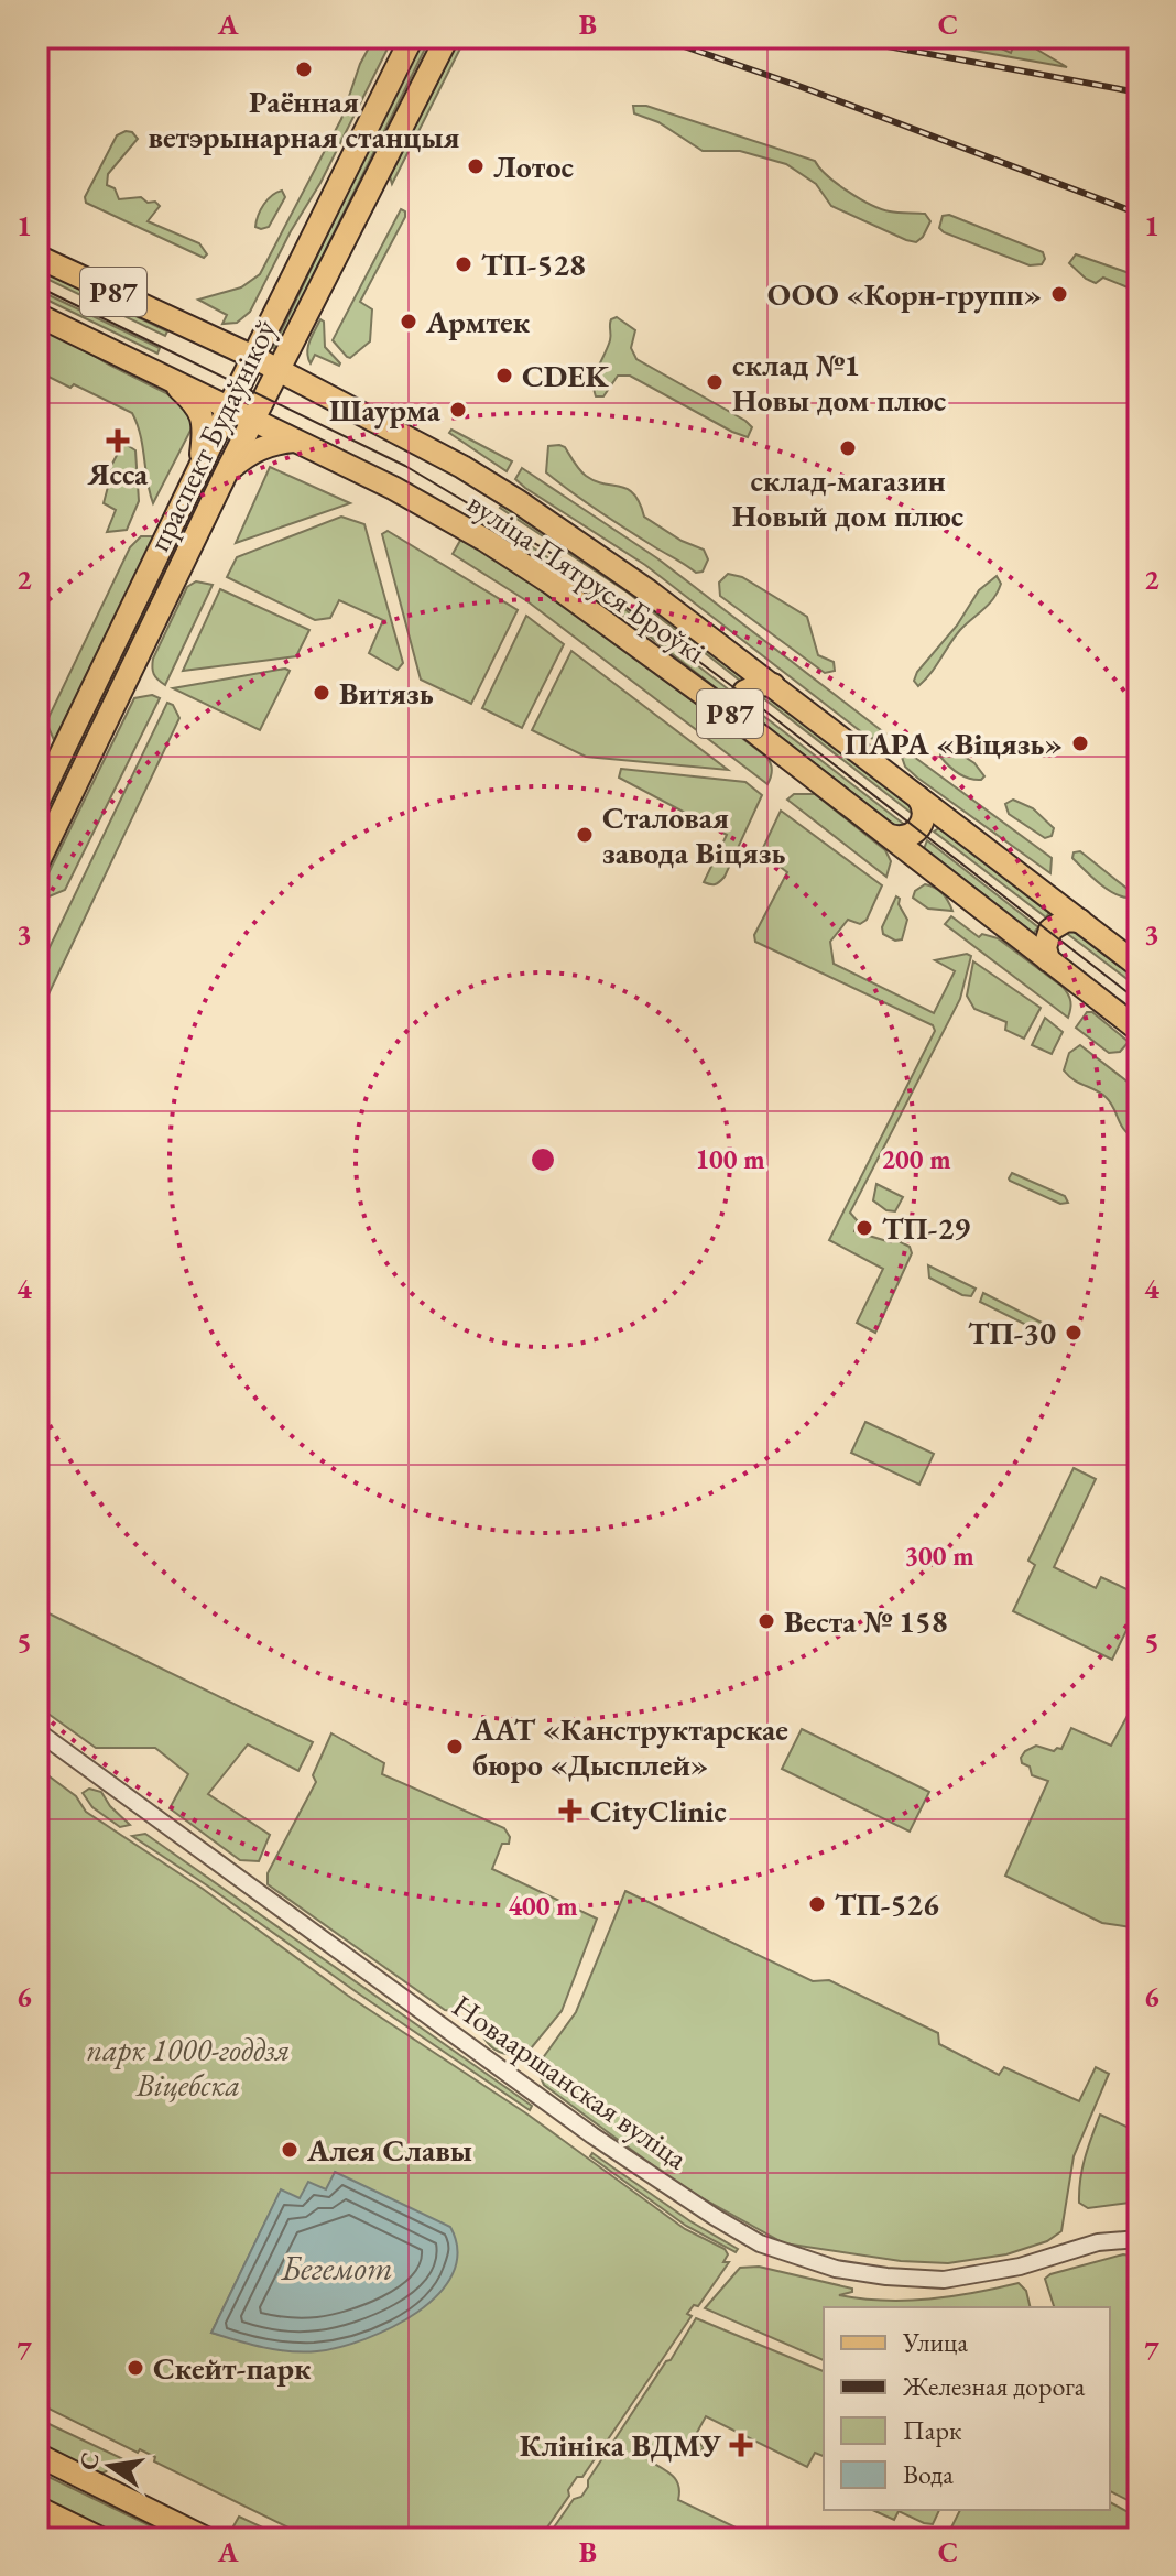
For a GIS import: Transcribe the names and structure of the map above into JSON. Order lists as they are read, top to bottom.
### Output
{
  "streets": {
    "main road": ["Р87", "праспект Будаўнікоў", "вуліца Пятруся Броўкі"],
    "street": ["Новааршанская вуліца"]
  },
  "crossings": [
    ["праспект Будаўнікоў", "вуліца Пятруся Броўкі"]
  ],
  "water": ["Бегемот"],
  "parks": ["парк 1000-годдзя Віцебска"],
  "places": {
    "other": [
      "Раённая ветэрынарная станцыя",
      "Лотос",
      "ТП-528",
      "ООО «Корн-групп»",
      "Армтек",
      "CDEK",
      "склад №1 Новы дом плюс",
      "Шаурма",
      "склад-магазин Новый дом плюс",
      "Витязь",
      "ПАРА «Віцязь»",
      "Сталовая завода Віцязь",
      "ТП-29",
      "ТП-30",
      "Веста № 158",
      "ААТ «Канструктарскае бюро «Дысплей»",
      "ТП-526",
      "Алея Славы",
      "Скейт-парк"
    ],
    "health": ["Ясса", "CityClinic", "Клініка ВДМУ"]
  },
  "legend": [
    "Улица",
    "Железная дорога",
    "Парк",
    "Вода"
  ],
  "north": "left",
  "grid": {
    "columns": ["A", "B", "C"],
    "rows": [
      "1",
      "2",
      "3",
      "4",
      "5",
      "6",
      "7"
    ]
  },
  "rings": [
    "100 m",
    "200 m",
    "300 m",
    "400 m"
  ]
}
